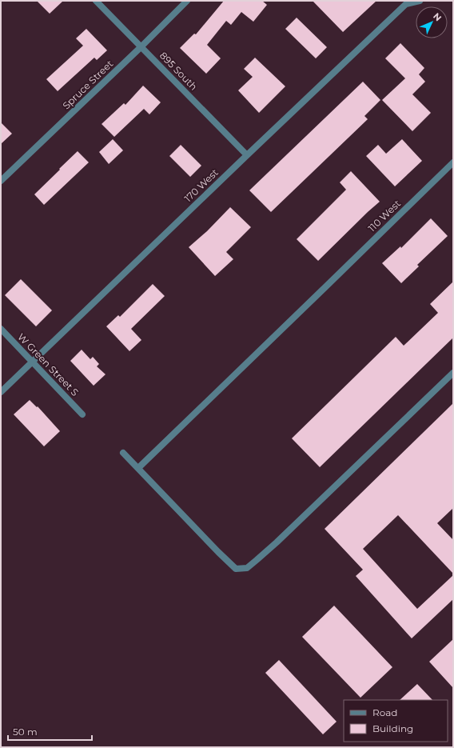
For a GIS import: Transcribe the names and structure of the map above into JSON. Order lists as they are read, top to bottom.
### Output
{
  "streets": {
    "street": [
      "895 South",
      "Spruce Street",
      "170 West",
      "110 West",
      "W Green Street S"
    ]
  },
  "crossings": [
    ["895 South", "Spruce Street"],
    ["895 South", "170 West"],
    ["170 West", "W Green Street S"]
  ],
  "legend": ["Road", "Building"],
  "scale_bar": "50 m",
  "north": "top right"
}
